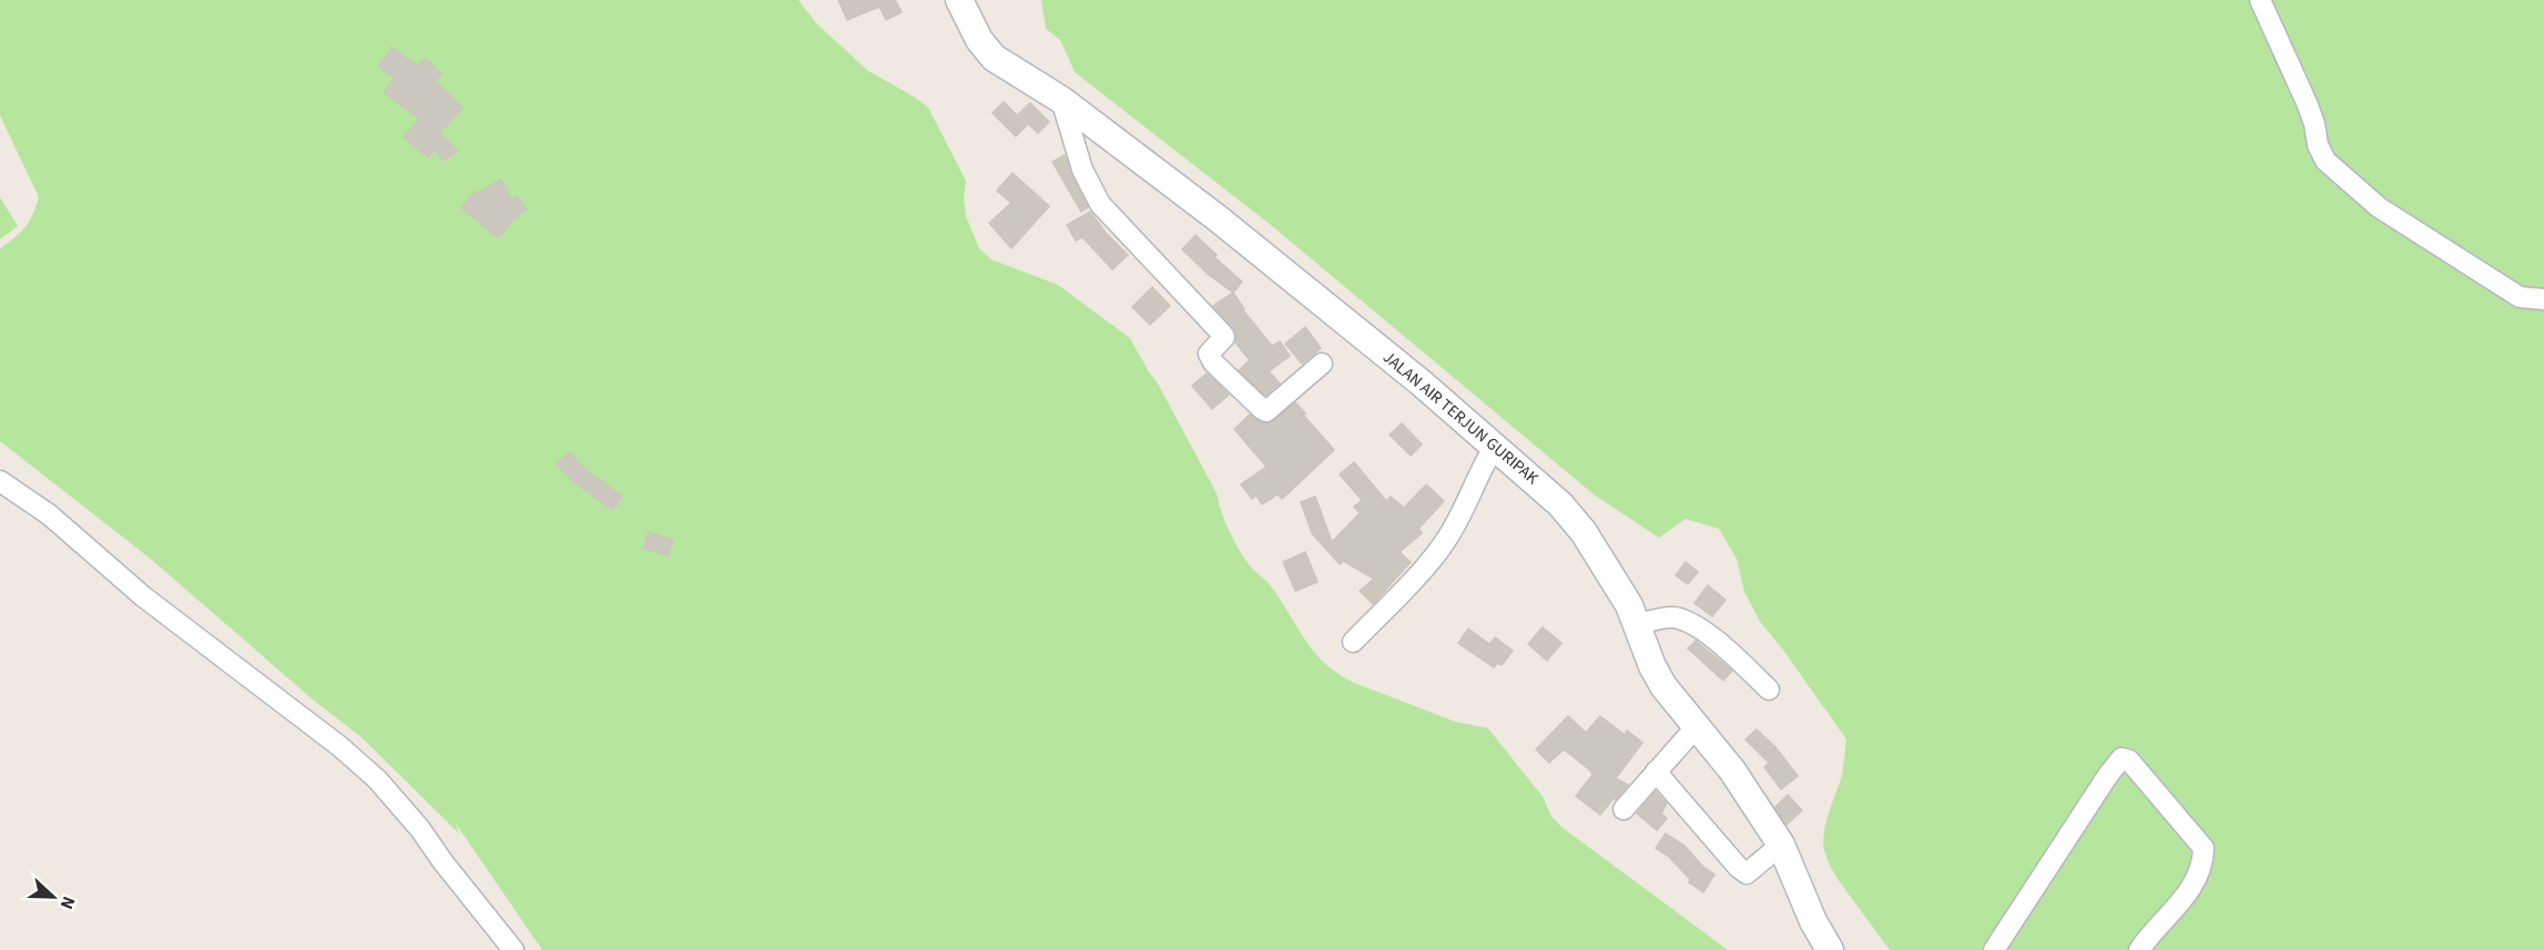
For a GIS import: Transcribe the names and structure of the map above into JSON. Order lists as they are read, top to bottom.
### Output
{
  "streets": {
    "street": ["JALAN AIR TERJUN GURIPAK"]
  },
  "north": "right"
}
